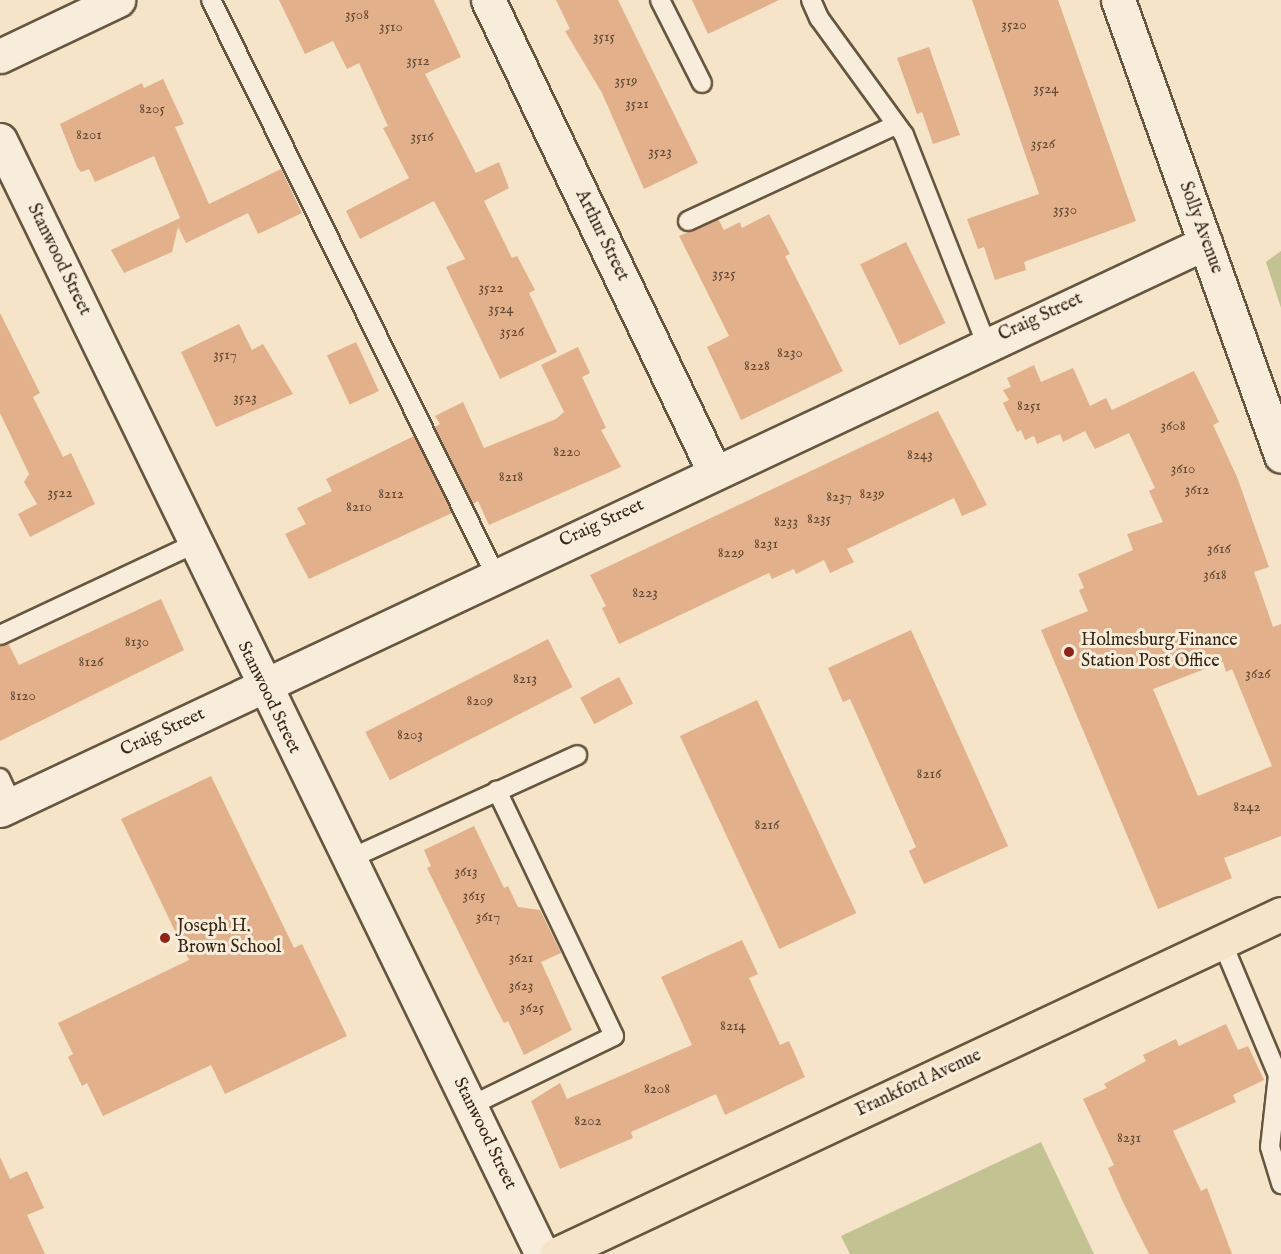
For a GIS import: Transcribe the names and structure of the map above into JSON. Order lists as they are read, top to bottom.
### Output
{
  "streets": {
    "main road": ["Frankford Avenue"],
    "street": [
      "Solly Avenue",
      "Arthur Street",
      "Stanwood Street",
      "Craig Street"
    ]
  },
  "crossings": [
    ["Solly Avenue", "Craig Street"],
    ["Arthur Street", "Craig Street"],
    ["Stanwood Street", "Craig Street"]
  ],
  "places": ["Holmesburg Finance Station Post Office", "Joseph H. Brown School"],
  "house_numbers": [
    "3508",
    "3520",
    "3510",
    "3515",
    "3512",
    "3519",
    "3524",
    "3521",
    "8205",
    "8201",
    "3516",
    "3526",
    "3523",
    "3530",
    "3525",
    "3522",
    "3524",
    "3526",
    "8230",
    "3517",
    "8228",
    "3523",
    "8251",
    "3608",
    "8220",
    "8243",
    "3610",
    "8218",
    "3612",
    "3522",
    "8212",
    "8239",
    "8237",
    "8210",
    "8235",
    "8233",
    "8231",
    "3616",
    "8229",
    "3618",
    "8223",
    "8130",
    "8126",
    "3626",
    "8213",
    "8120",
    "8209",
    "8203",
    "8216",
    "8242",
    "8216",
    "3613",
    "3615",
    "3617",
    "3621",
    "3623",
    "3625",
    "8214",
    "8208",
    "8202",
    "8231"
  ]
}
